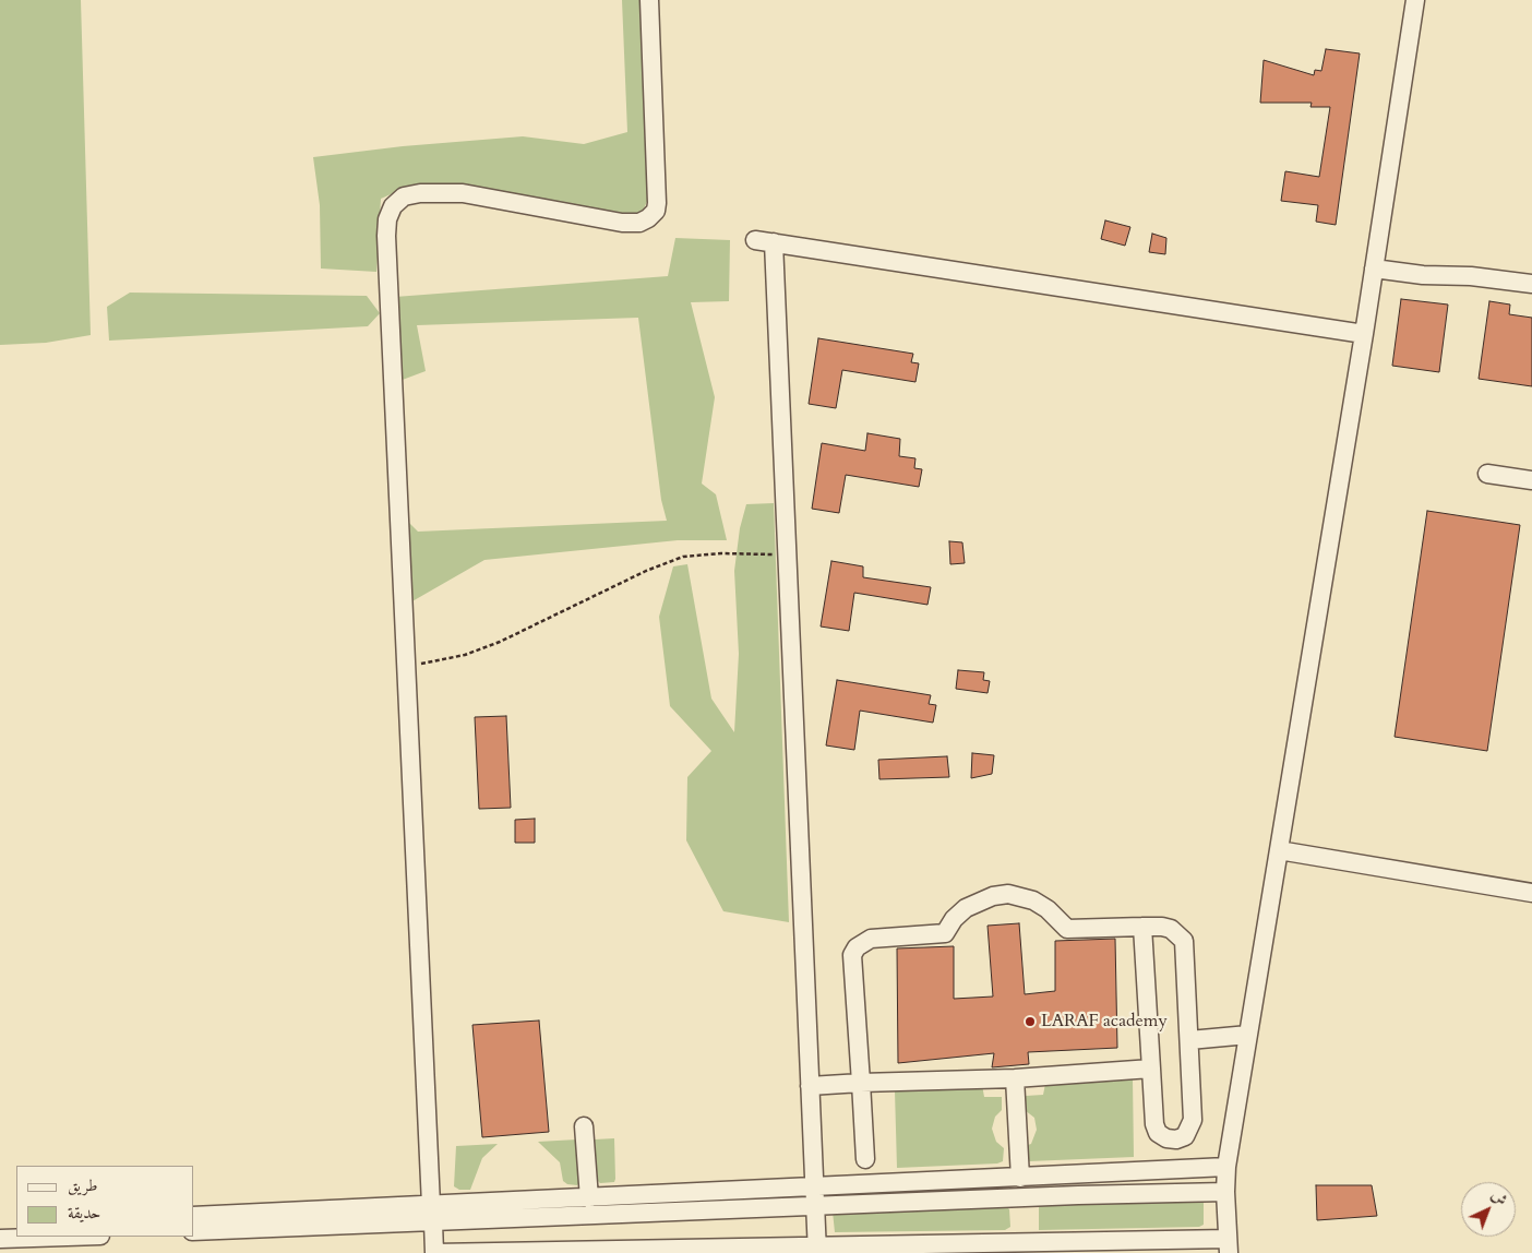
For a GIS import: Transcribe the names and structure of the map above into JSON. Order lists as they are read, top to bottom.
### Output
{
  "places": ["LARAF academy"],
  "legend": ["طريق", "حديقة"],
  "north": "top right"
}
